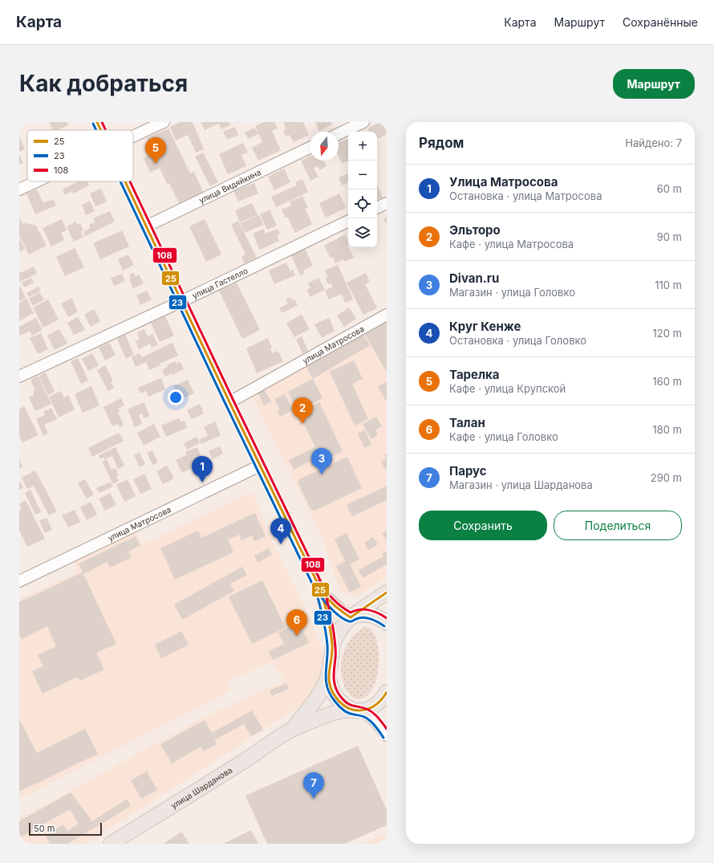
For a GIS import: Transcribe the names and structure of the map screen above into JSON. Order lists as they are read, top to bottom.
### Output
{
  "streets": {
    "main road": ["улица Шарданова"],
    "street": ["улица Видяйкина", "улица Гастелло", "улица Матросова"]
  },
  "lines": ["transit line 25", "transit line 108", "transit line 23"],
  "legend": ["25", "23", "108"],
  "scale_bar": "50 m",
  "north": "bottom",
  "page": {
    "header": "Карта",
    "nav": ["Карта", "Маршрут", "Сохранённые"],
    "buttons": [
      "Маршрут",
      ["Сохранить", "Поделиться"]
    ],
    "title": "Как добраться",
    "heading": ["Рядом", "Найдено: 7"],
    "map_buttons": ["+", "−"],
    "pins": [
      "5",
      "2",
      "3",
      "1",
      "4",
      "6",
      "7"
    ],
    "list": [
      {
        "mark": "1",
        "name": "Улица Матросова",
        "note": "Остановка · улица Матросова",
        "value": "60 m"
      },
      {
        "mark": "2",
        "name": "Эльторо",
        "note": "Кафе · улица Матросова",
        "value": "90 m"
      },
      {
        "mark": "3",
        "name": "Divan.ru",
        "note": "Магазин · улица Головко",
        "value": "110 m"
      },
      {
        "mark": "4",
        "name": "Круг Кенже",
        "note": "Остановка · улица Головко",
        "value": "120 m"
      },
      {
        "mark": "5",
        "name": "Тарелка",
        "note": "Кафе · улица Крупской",
        "value": "160 m"
      },
      {
        "mark": "6",
        "name": "Талан",
        "note": "Кафе · улица Головко",
        "value": "180 m"
      },
      {
        "mark": "7",
        "name": "Парус",
        "note": "Магазин · улица Шарданова",
        "value": "290 m"
      }
    ],
    "scale": "50 m"
  }
}
